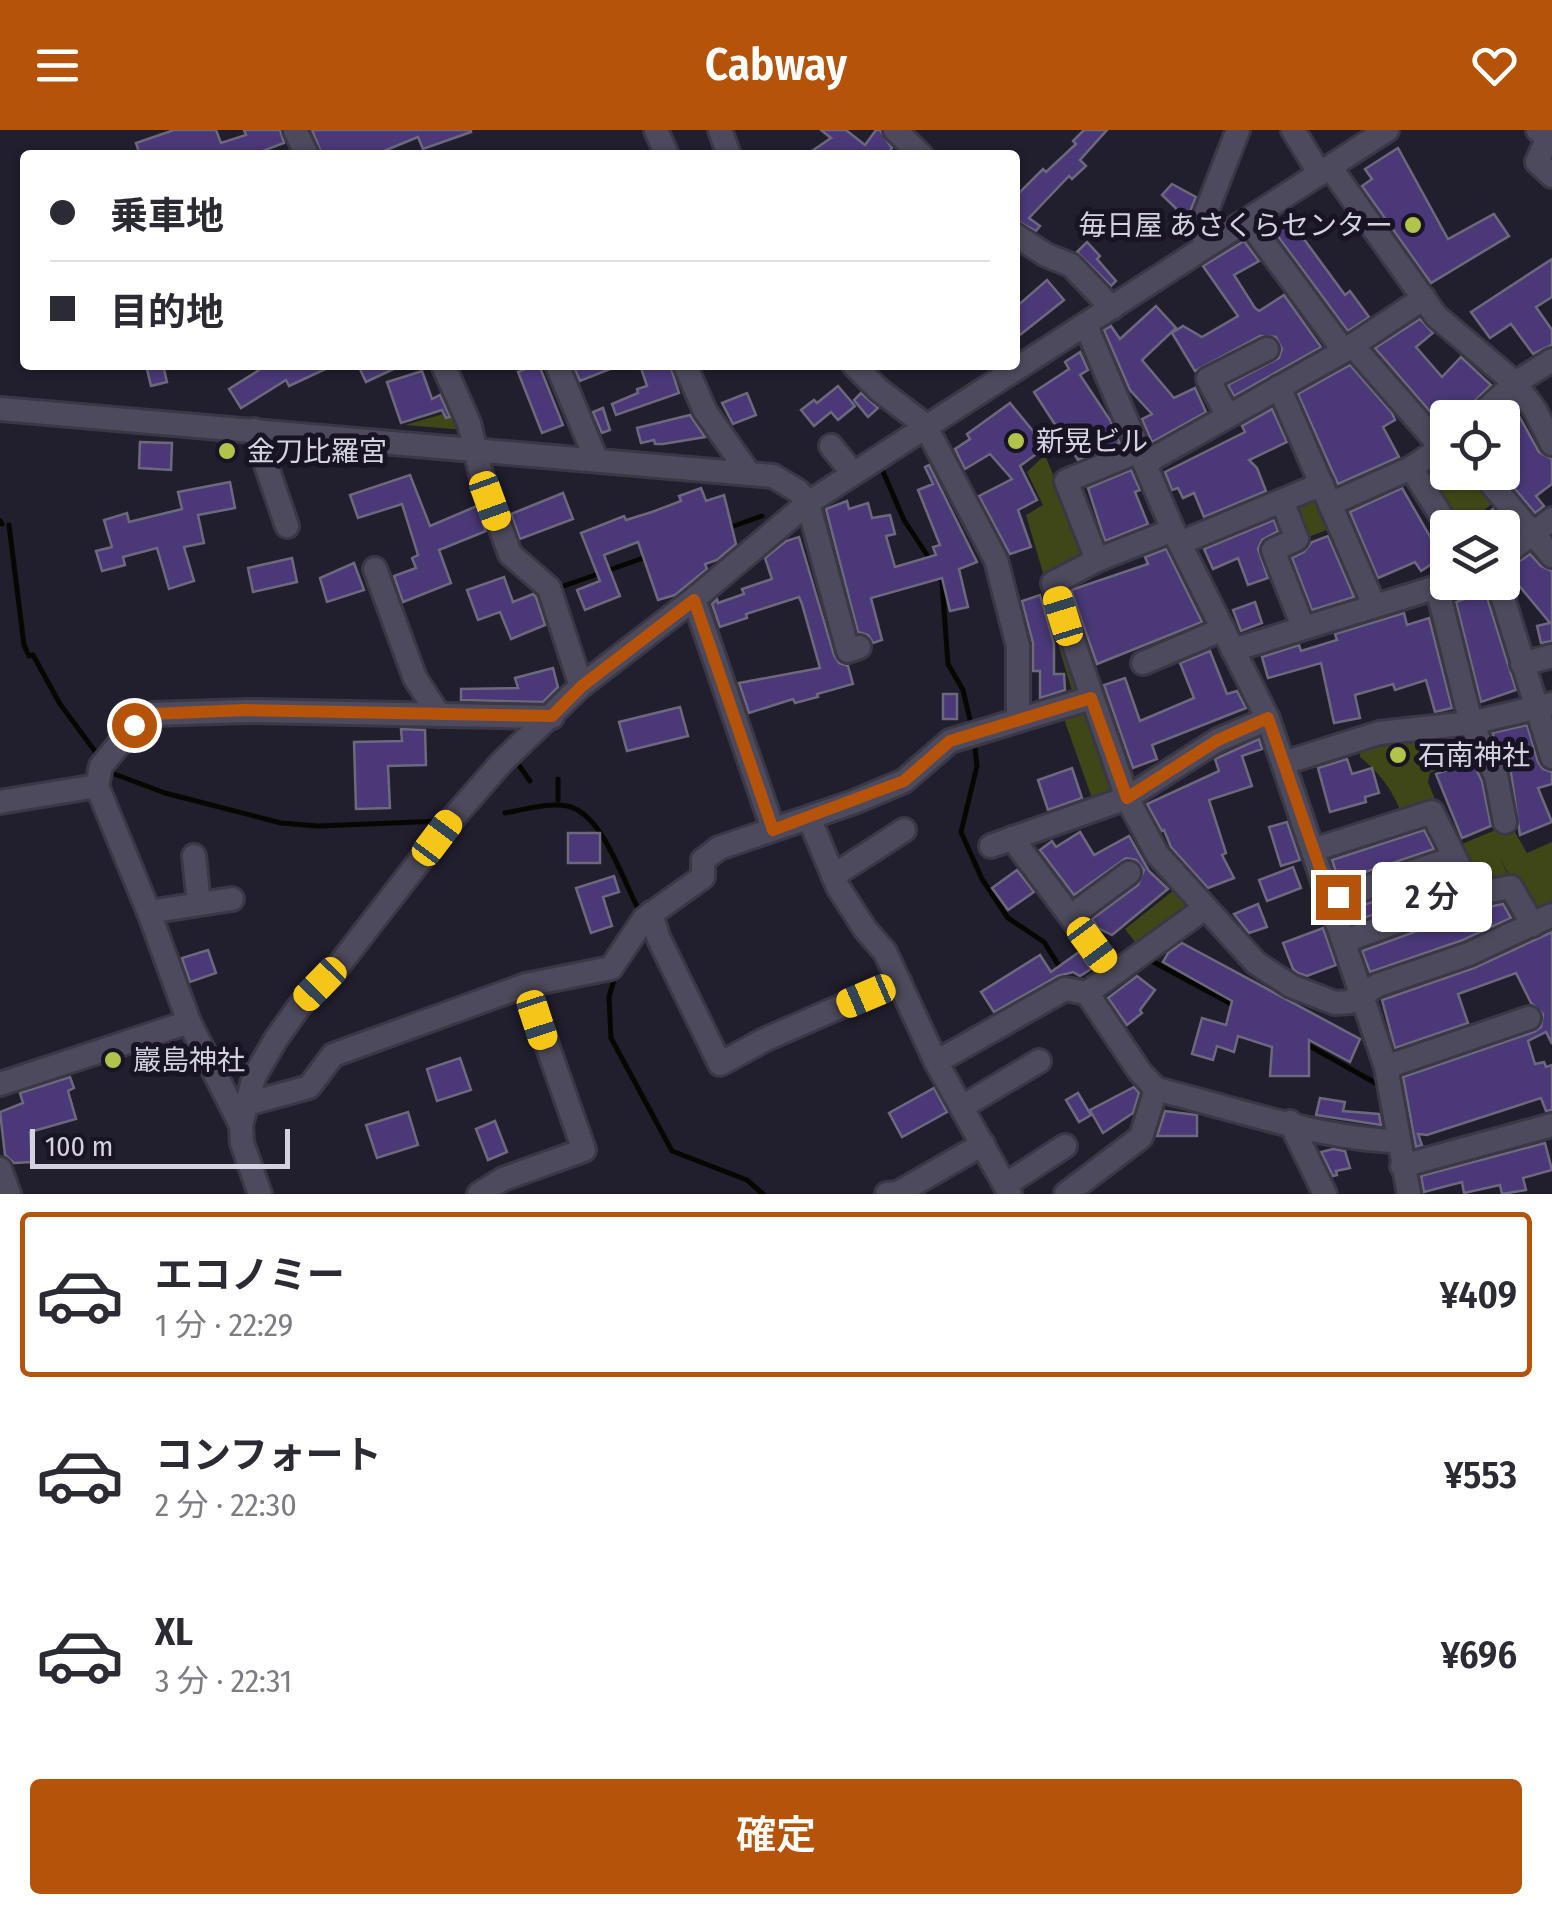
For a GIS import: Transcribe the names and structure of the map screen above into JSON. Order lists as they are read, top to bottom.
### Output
{
  "places": [
    "毎日屋 あさくらセンター",
    "新晃ビル",
    "金刀比羅宮",
    "石南神社",
    "巖島神社"
  ],
  "scale_bar": "100 m",
  "page": {
    "header": "Cabway",
    "banner": ["乗車地", "目的地"],
    "bubble": "2 分",
    "scale": "100 m",
    "list": [
      {
        "name": "エコノミー",
        "note": "1 分 · 22:29",
        "value": "¥409"
      },
      {
        "name": "コンフォート",
        "note": "2 分 · 22:30",
        "value": "¥553"
      },
      {
        "name": "XL",
        "note": "3 分 · 22:31",
        "value": "¥696"
      }
    ],
    "buttons": "確定"
  }
}
